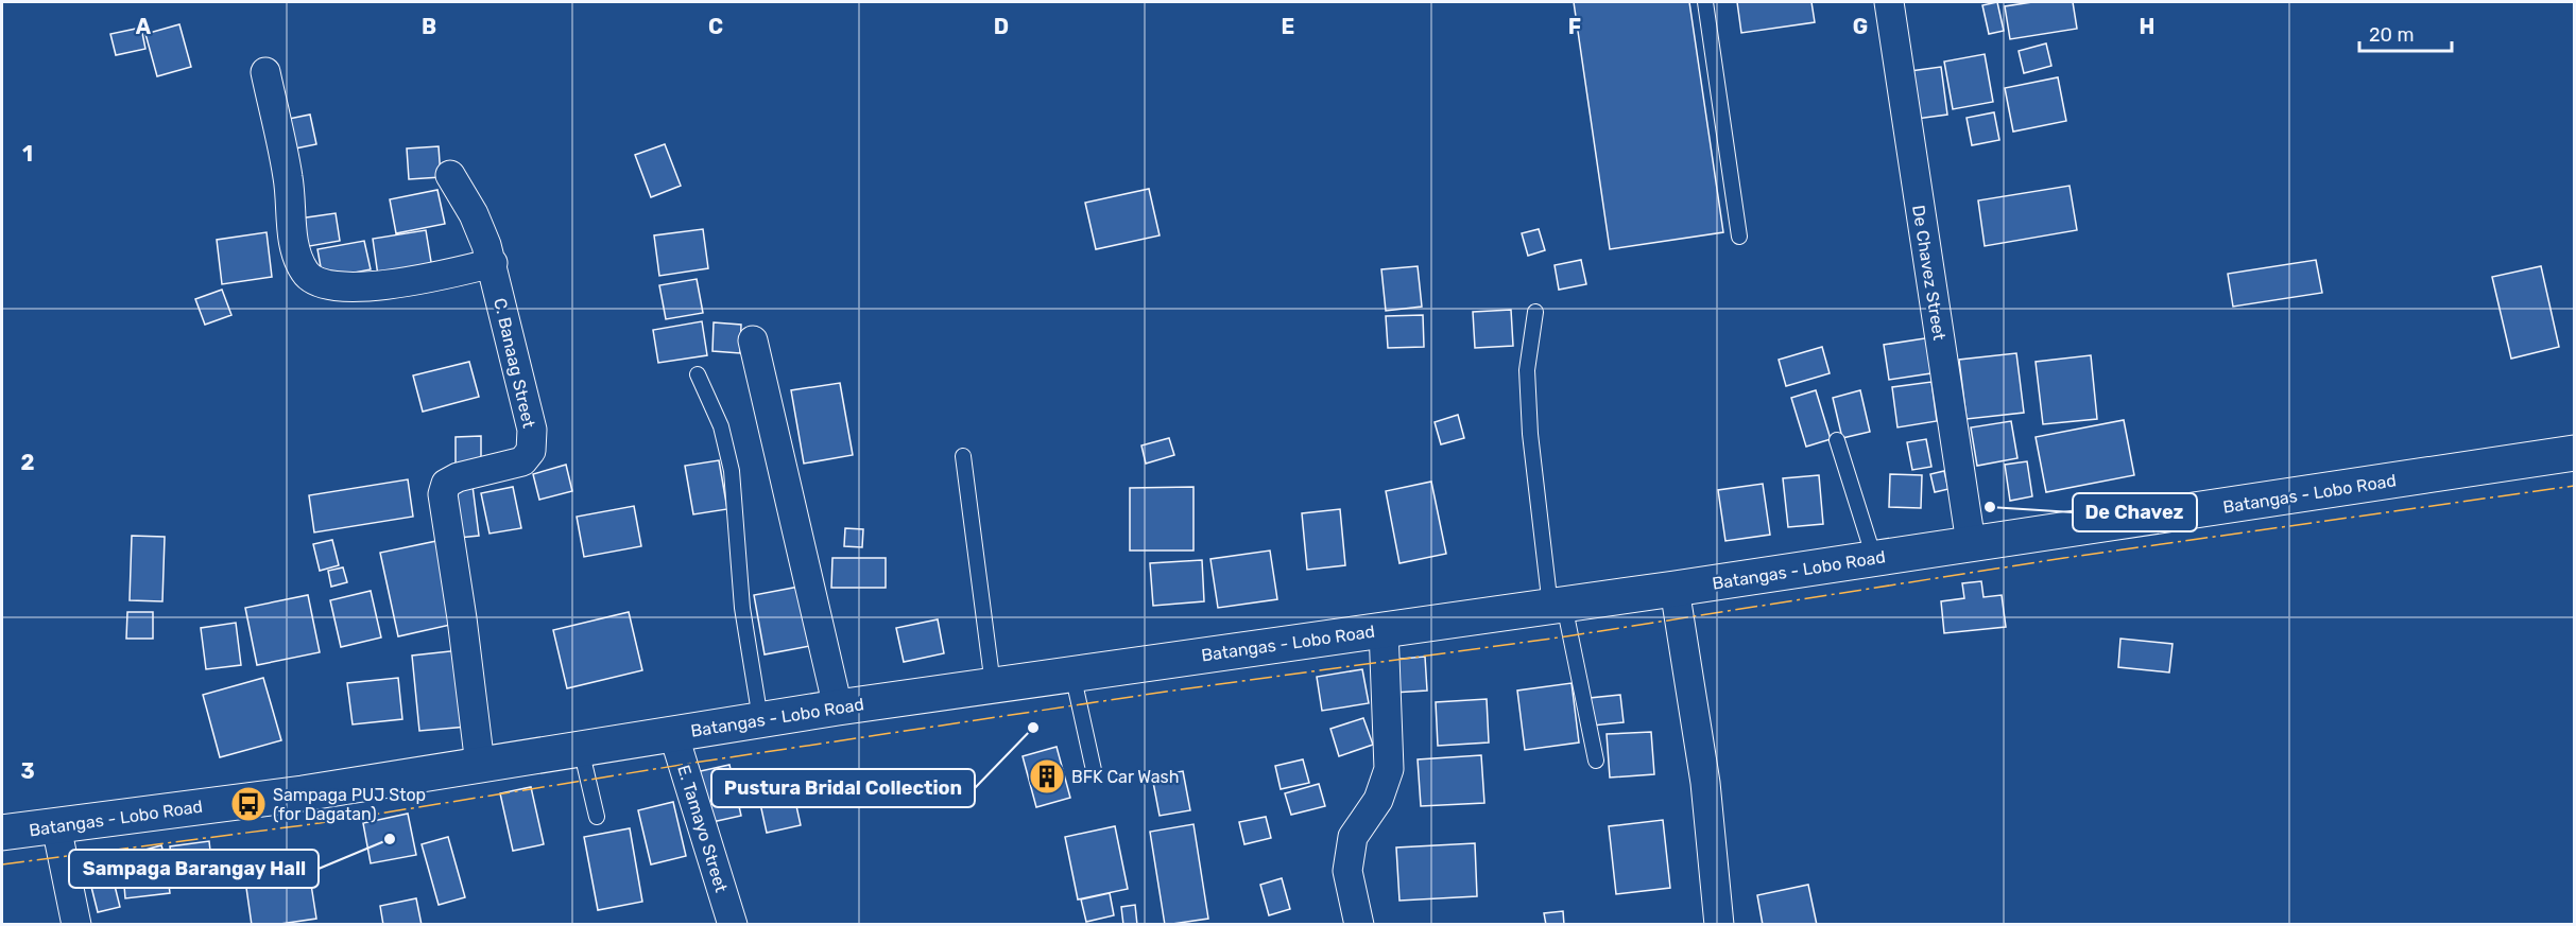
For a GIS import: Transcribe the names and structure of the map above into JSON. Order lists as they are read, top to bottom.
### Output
{
  "streets": {
    "main road": ["Batangas - Lobo Road"],
    "street": ["De Chavez Street", "C. Banaag Street", "E. Tamayo Street"]
  },
  "crossings": [
    ["De Chavez Street", "Batangas - Lobo Road"],
    ["C. Banaag Street", "Batangas - Lobo Road"],
    ["Batangas - Lobo Road", "E. Tamayo Street"]
  ],
  "places": {
    "other": ["De Chavez", "Pustura Bridal Collection", "Sampaga Barangay Hall"],
    "building": ["BFK Car Wash"],
    "bus stop": ["Sampaga PUJ Stop (for Dagatan)"]
  },
  "scale_bar": "20 m",
  "grid": {
    "columns": [
      "A",
      "B",
      "C",
      "D",
      "E",
      "F",
      "G",
      "H"
    ],
    "rows": ["1", "2", "3"]
  }
}
